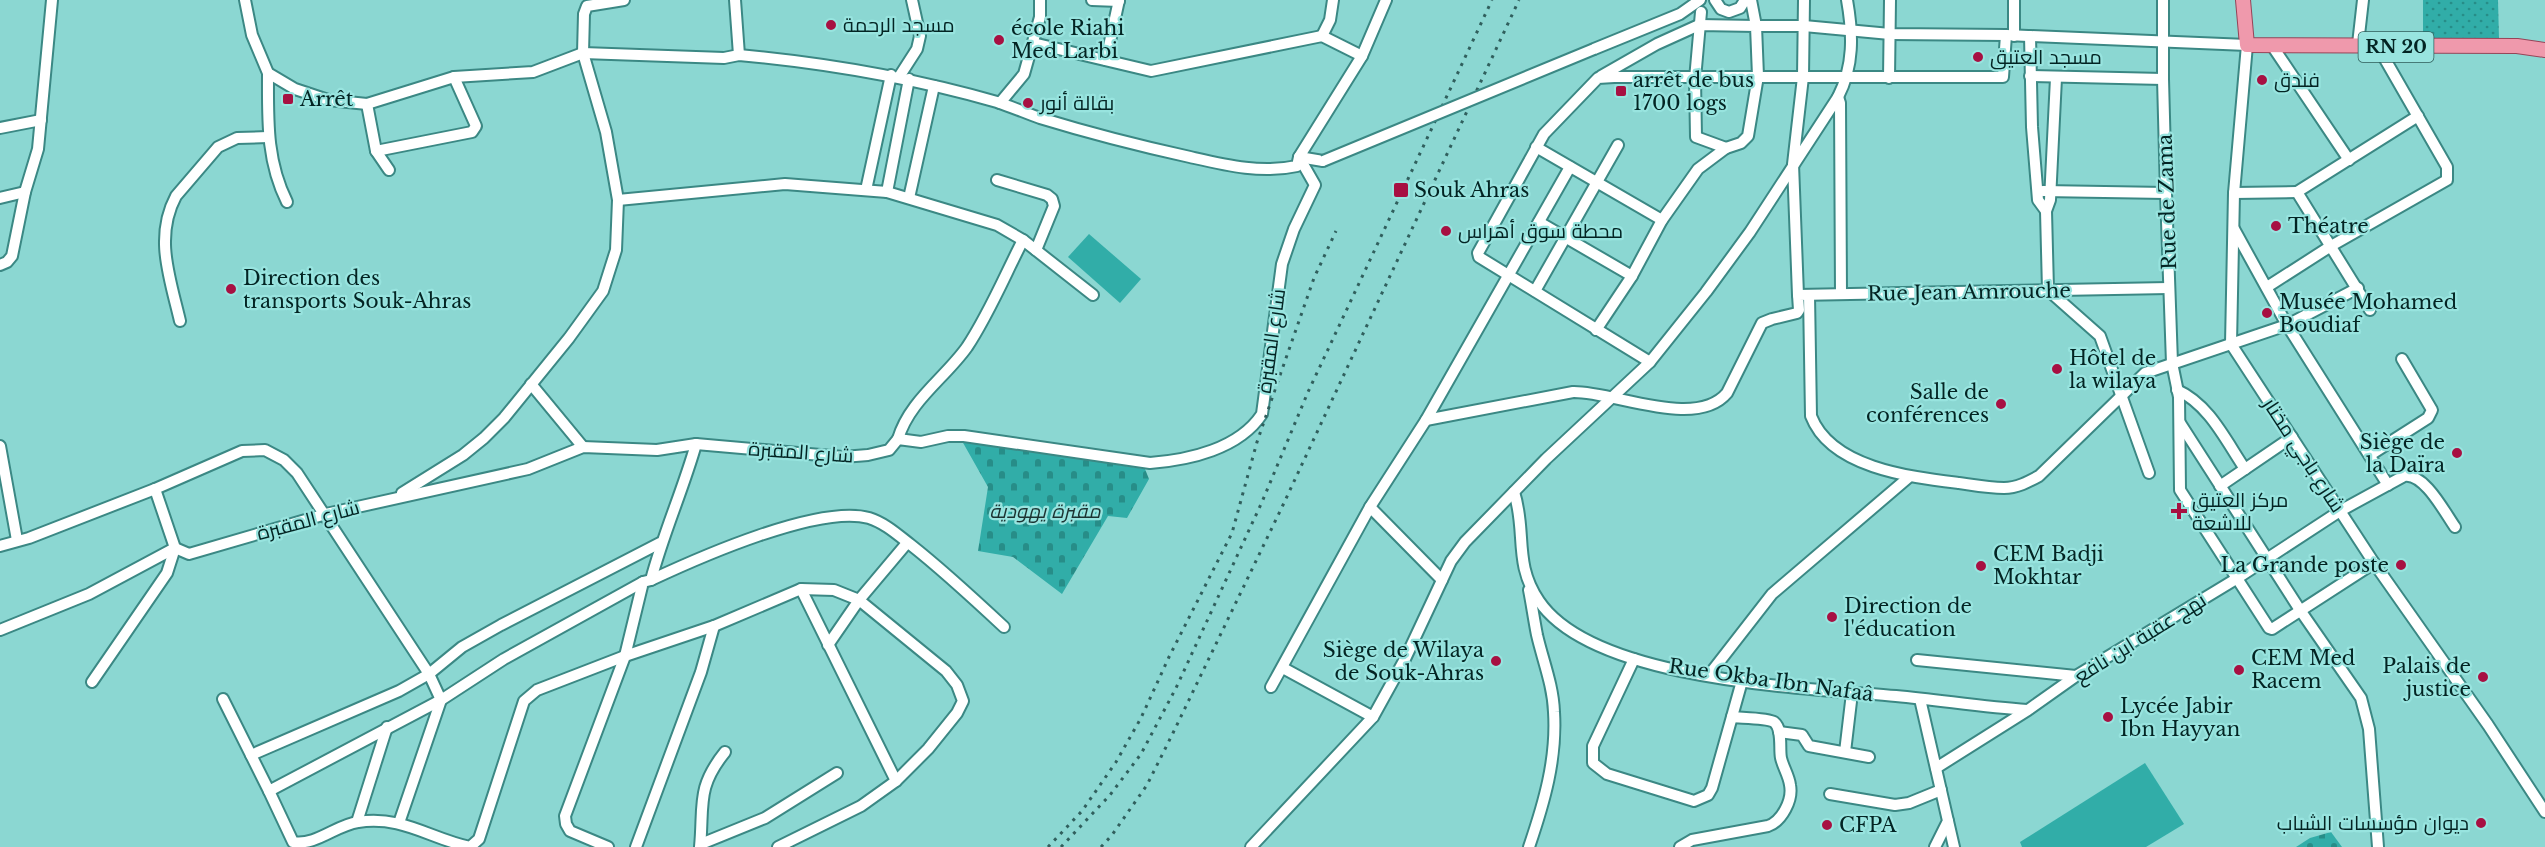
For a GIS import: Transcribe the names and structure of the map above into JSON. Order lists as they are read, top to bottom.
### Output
{
  "streets": {
    "main road": ["RN 20"],
    "street": [
      "Rue de Zama",
      "Rue Jean Amrouche",
      "شارع المقبرة",
      "شارع باجي مختار",
      "نهج عقبة ابن نافع",
      "Rue Okba Ibn Nafaâ"
    ]
  },
  "crossings": [
    ["Rue de Zama", "Rue Jean Amrouche"],
    ["Rue de Zama", "نهج عقبة ابن نافع"],
    ["شارع باجي مختار", "نهج عقبة ابن نافع"],
    ["نهج عقبة ابن نافع", "Rue Okba Ibn Nafaâ"]
  ],
  "parks": ["مقبرة يهودية"],
  "places": {
    "other": [
      "مسجد الرحمة",
      "école Riahi Med Larbi",
      "مسجد العتيق",
      "فندق",
      "بقالة أنور",
      "Théatre",
      "محطة سوق أهراس",
      "Direction des transports Souk-Ahras",
      "Musée Mohamed Boudiaf",
      "Hôtel de la wilaya",
      "Salle de conférences",
      "Siège de la Daïra",
      "La Grande poste",
      "CEM Badji Mokhtar",
      "Direction de l'éducation",
      "Siège de Wilaya de Souk-Ahras",
      "CEM Med Racem",
      "Palais de justice",
      "Lycée Jabir Ibn Hayyan",
      "ديوان مؤسسات الشباب",
      "CFPA"
    ],
    "transit": ["arrêt de bus 1700 logs", "Arrêt", "Souk Ahras"],
    "health": ["مركز العتيق للاشعة"]
  }
}
